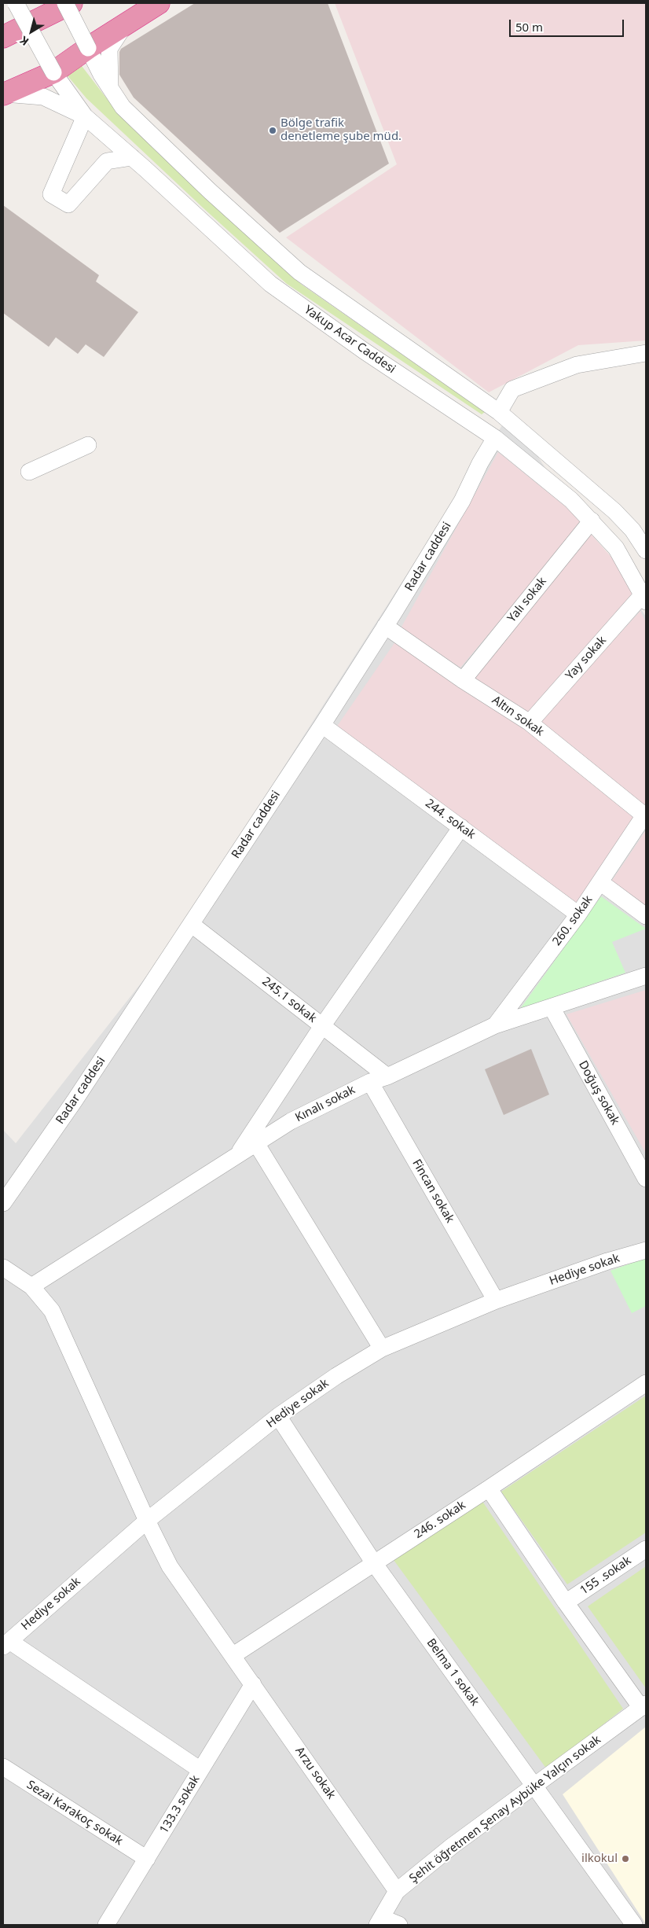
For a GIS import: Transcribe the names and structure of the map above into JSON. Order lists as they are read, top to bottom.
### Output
{
  "streets": {
    "street": [
      "Yakup Acar Caddesi",
      "Radar caddesi",
      "Yalı sokak",
      "Yay sokak",
      "Altın sokak",
      "244. sokak",
      "260. sokak",
      "245.1 sokak",
      "Doğuş sokak",
      "Kınalı sokak",
      "Fincan sokak",
      "Hediye sokak",
      "246. sokak",
      "155 .sokak",
      "Belma 1 sokak",
      "Arzu sokak",
      "133.3 sokak",
      "Şehit öğretmen Şenay Aybüke Yalçın sokak",
      "Sezai Karakoç sokak"
    ]
  },
  "crossings": [
    ["Yakup Acar Caddesi", "Radar caddesi"],
    ["Yakup Acar Caddesi", "Yalı sokak"],
    ["Yakup Acar Caddesi", "Yay sokak"],
    ["Radar caddesi", "Altın sokak"],
    ["Radar caddesi", "244. sokak"],
    ["Radar caddesi", "245.1 sokak"],
    ["Yalı sokak", "Altın sokak"],
    ["Yay sokak", "Altın sokak"],
    ["Altın sokak", "260. sokak"],
    ["244. sokak", "260. sokak"],
    ["260. sokak", "Kınalı sokak"],
    ["245.1 sokak", "Kınalı sokak"],
    ["Doğuş sokak", "Kınalı sokak"],
    ["Kınalı sokak", "Fincan sokak"],
    ["Kınalı sokak", "Arzu sokak"],
    ["Fincan sokak", "Hediye sokak"],
    ["Hediye sokak", "Belma 1 sokak"],
    ["Hediye sokak", "Arzu sokak"],
    ["246. sokak", "Belma 1 sokak"],
    ["246. sokak", "Arzu sokak"],
    ["Belma 1 sokak", "Şehit öğretmen Şenay Aybüke Yalçın sokak"],
    ["Arzu sokak", "133.3 sokak"],
    ["Arzu sokak", "Şehit öğretmen Şenay Aybüke Yalçın sokak"],
    ["133.3 sokak", "Sezai Karakoç sokak"]
  ],
  "places": ["Bölge trafik denetleme şube müd.", "ilkokul"],
  "scale_bar": "50 m",
  "north": "bottom left"
}
